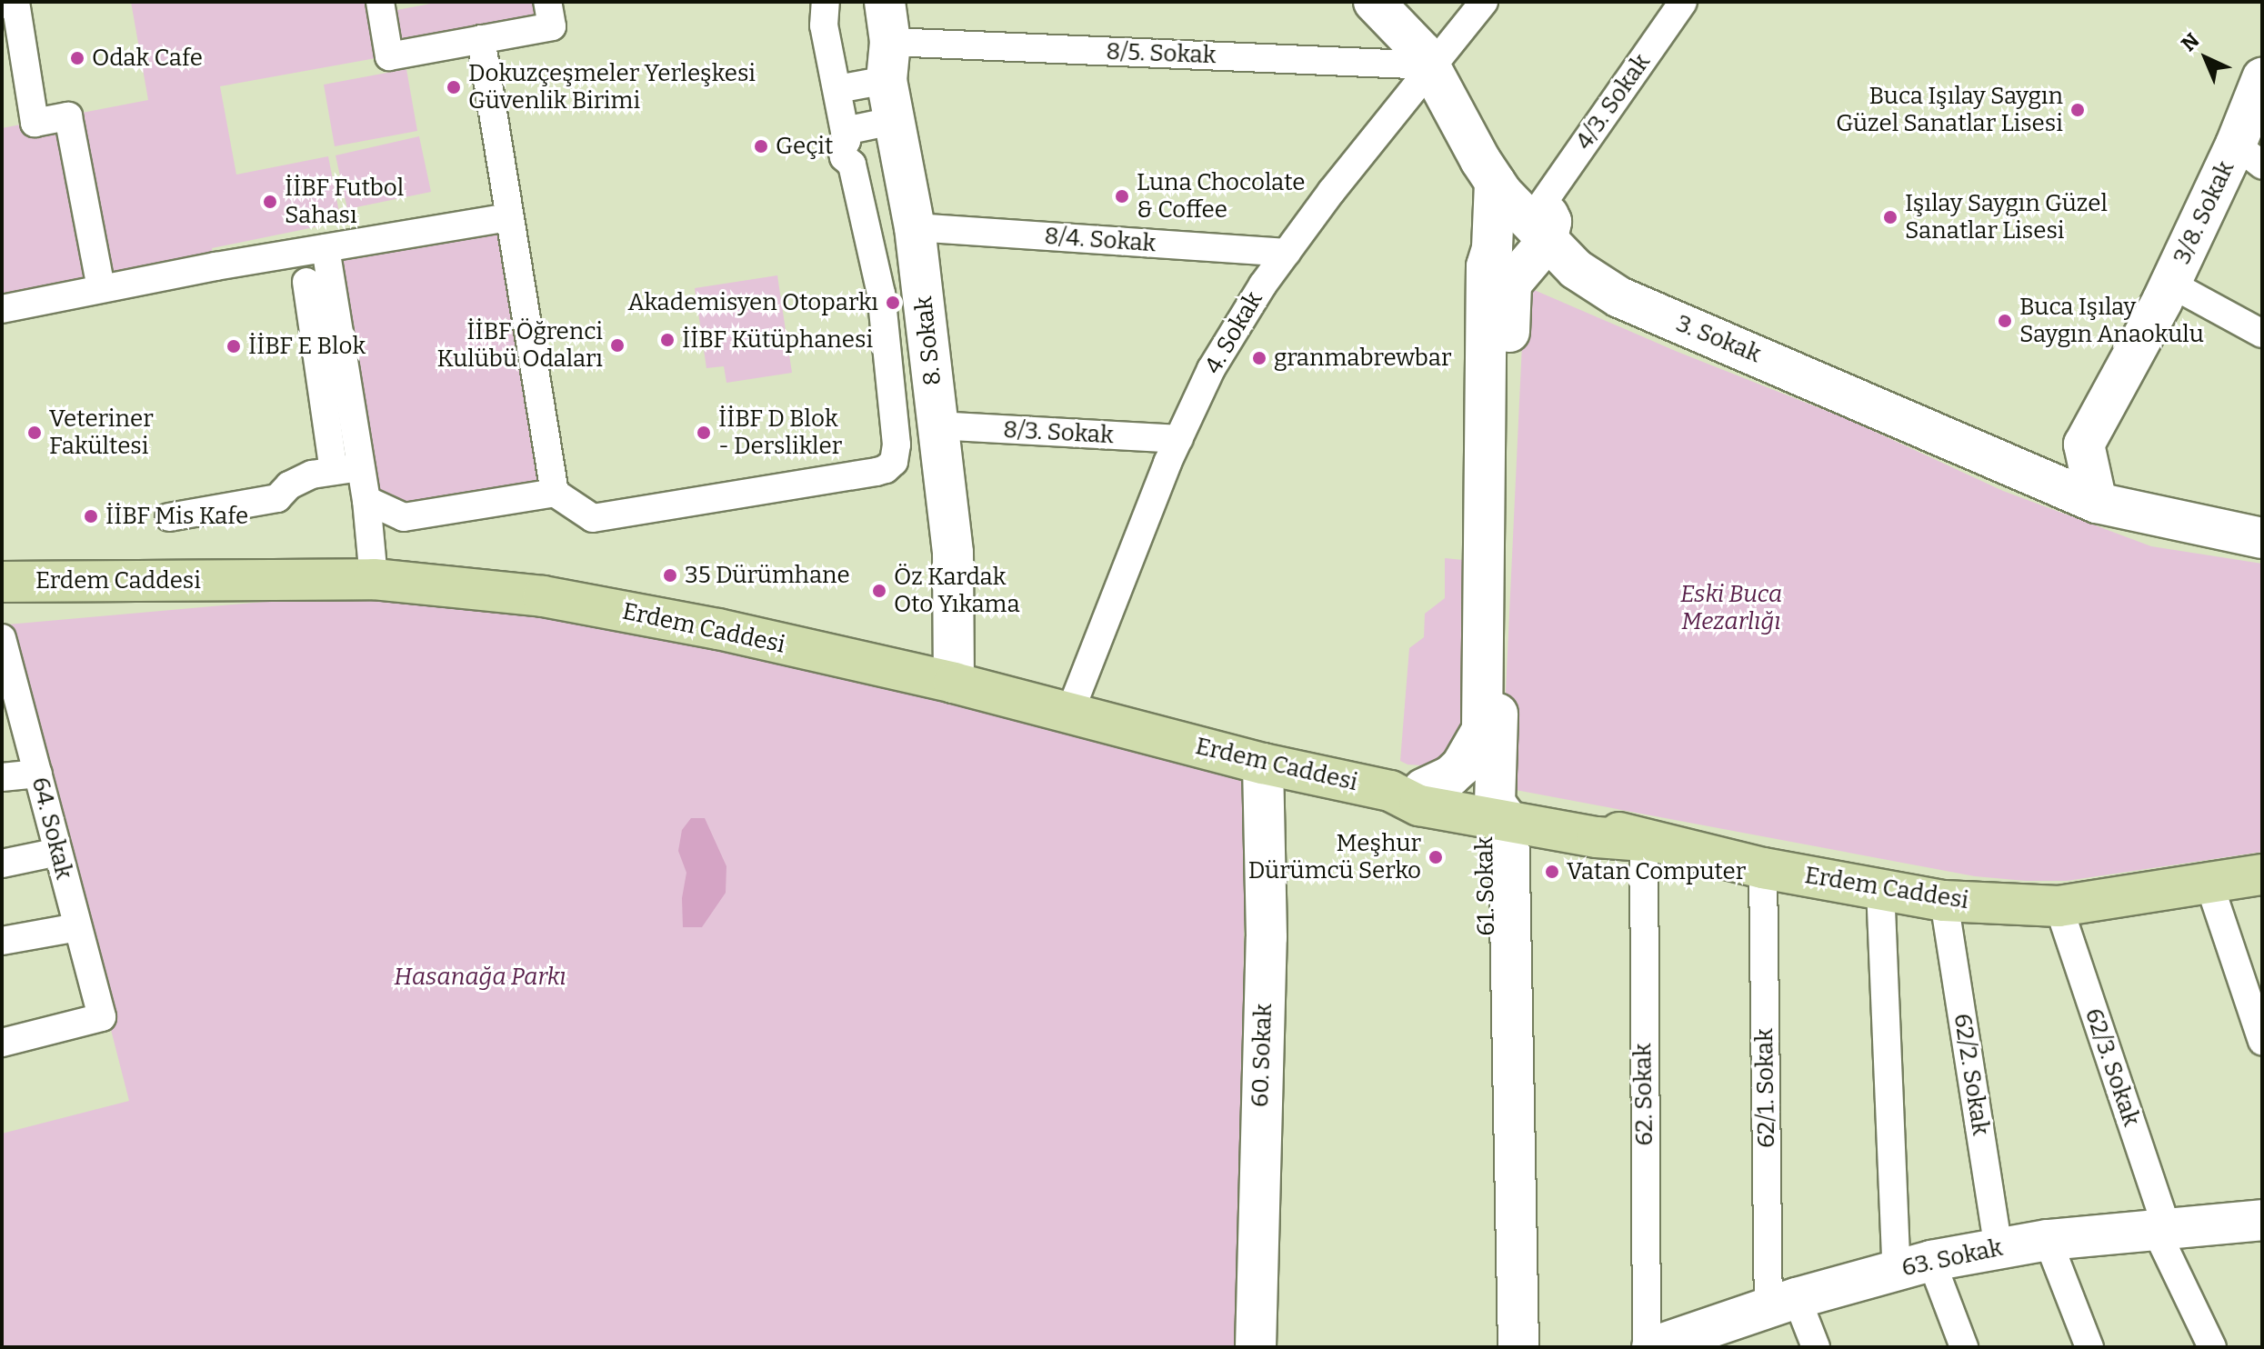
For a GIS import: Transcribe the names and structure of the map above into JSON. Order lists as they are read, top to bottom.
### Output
{
  "streets": {
    "main road": [
      "3/8. Sokak",
      "3. Sokak",
      "8. Sokak",
      "Erdem Caddesi",
      "61. Sokak",
      "60. Sokak",
      "63. Sokak"
    ],
    "street": [
      "8/5. Sokak",
      "4/3. Sokak",
      "8/4. Sokak",
      "4. Sokak",
      "8/3. Sokak",
      "64. Sokak",
      "62/3. Sokak",
      "62/2. Sokak",
      "62/1. Sokak",
      "62. Sokak"
    ]
  },
  "crossings": [
    ["8/5. Sokak", "4. Sokak"],
    ["8/5. Sokak", "3. Sokak"],
    ["8/5. Sokak", "8. Sokak"],
    ["4/3. Sokak", "3. Sokak"],
    ["3/8. Sokak", "3. Sokak"],
    ["8/4. Sokak", "4. Sokak"],
    ["8/4. Sokak", "8. Sokak"],
    ["4. Sokak", "3. Sokak"],
    ["4. Sokak", "8/3. Sokak"],
    ["4. Sokak", "Erdem Caddesi"],
    ["8. Sokak", "8/3. Sokak"],
    ["8. Sokak", "Erdem Caddesi"],
    ["Erdem Caddesi", "61. Sokak"],
    ["Erdem Caddesi", "60. Sokak"],
    ["Erdem Caddesi", "62/3. Sokak"],
    ["Erdem Caddesi", "62/2. Sokak"],
    ["Erdem Caddesi", "62/1. Sokak"],
    ["Erdem Caddesi", "62. Sokak"],
    ["62/3. Sokak", "63. Sokak"],
    ["62/2. Sokak", "63. Sokak"],
    ["62/1. Sokak", "63. Sokak"]
  ],
  "parks": ["Eski Buca Mezarlığı", "Hasanağa Parkı"],
  "places": [
    "Odak Cafe",
    "Dokuzçeşmeler Yerleşkesi Güvenlik Birimi",
    "Buca Işılay Saygın Güzel Sanatlar Lisesi",
    "Geçit",
    "Luna Chocolate & Coffee",
    "İİBF Futbol Sahası",
    "Işılay Saygın Güzel Sanatlar Lisesi",
    "Akademisyen Otoparkı",
    "Buca Işılay Saygın Anaokulu",
    "İİBF Kütüphanesi",
    "İİBF Öğrenci Kulübü Odaları",
    "İİBF E Blok",
    "granmabrewbar",
    "Veteriner Fakültesi",
    "İİBF D Blok - Derslikler",
    "İİBF Mis Kafe",
    "35 Dürümhane",
    "Öz Kardak Oto Yıkama",
    "Meşhur Dürümcü Serko",
    "Vatan Computer"
  ],
  "north": "top left"
}
